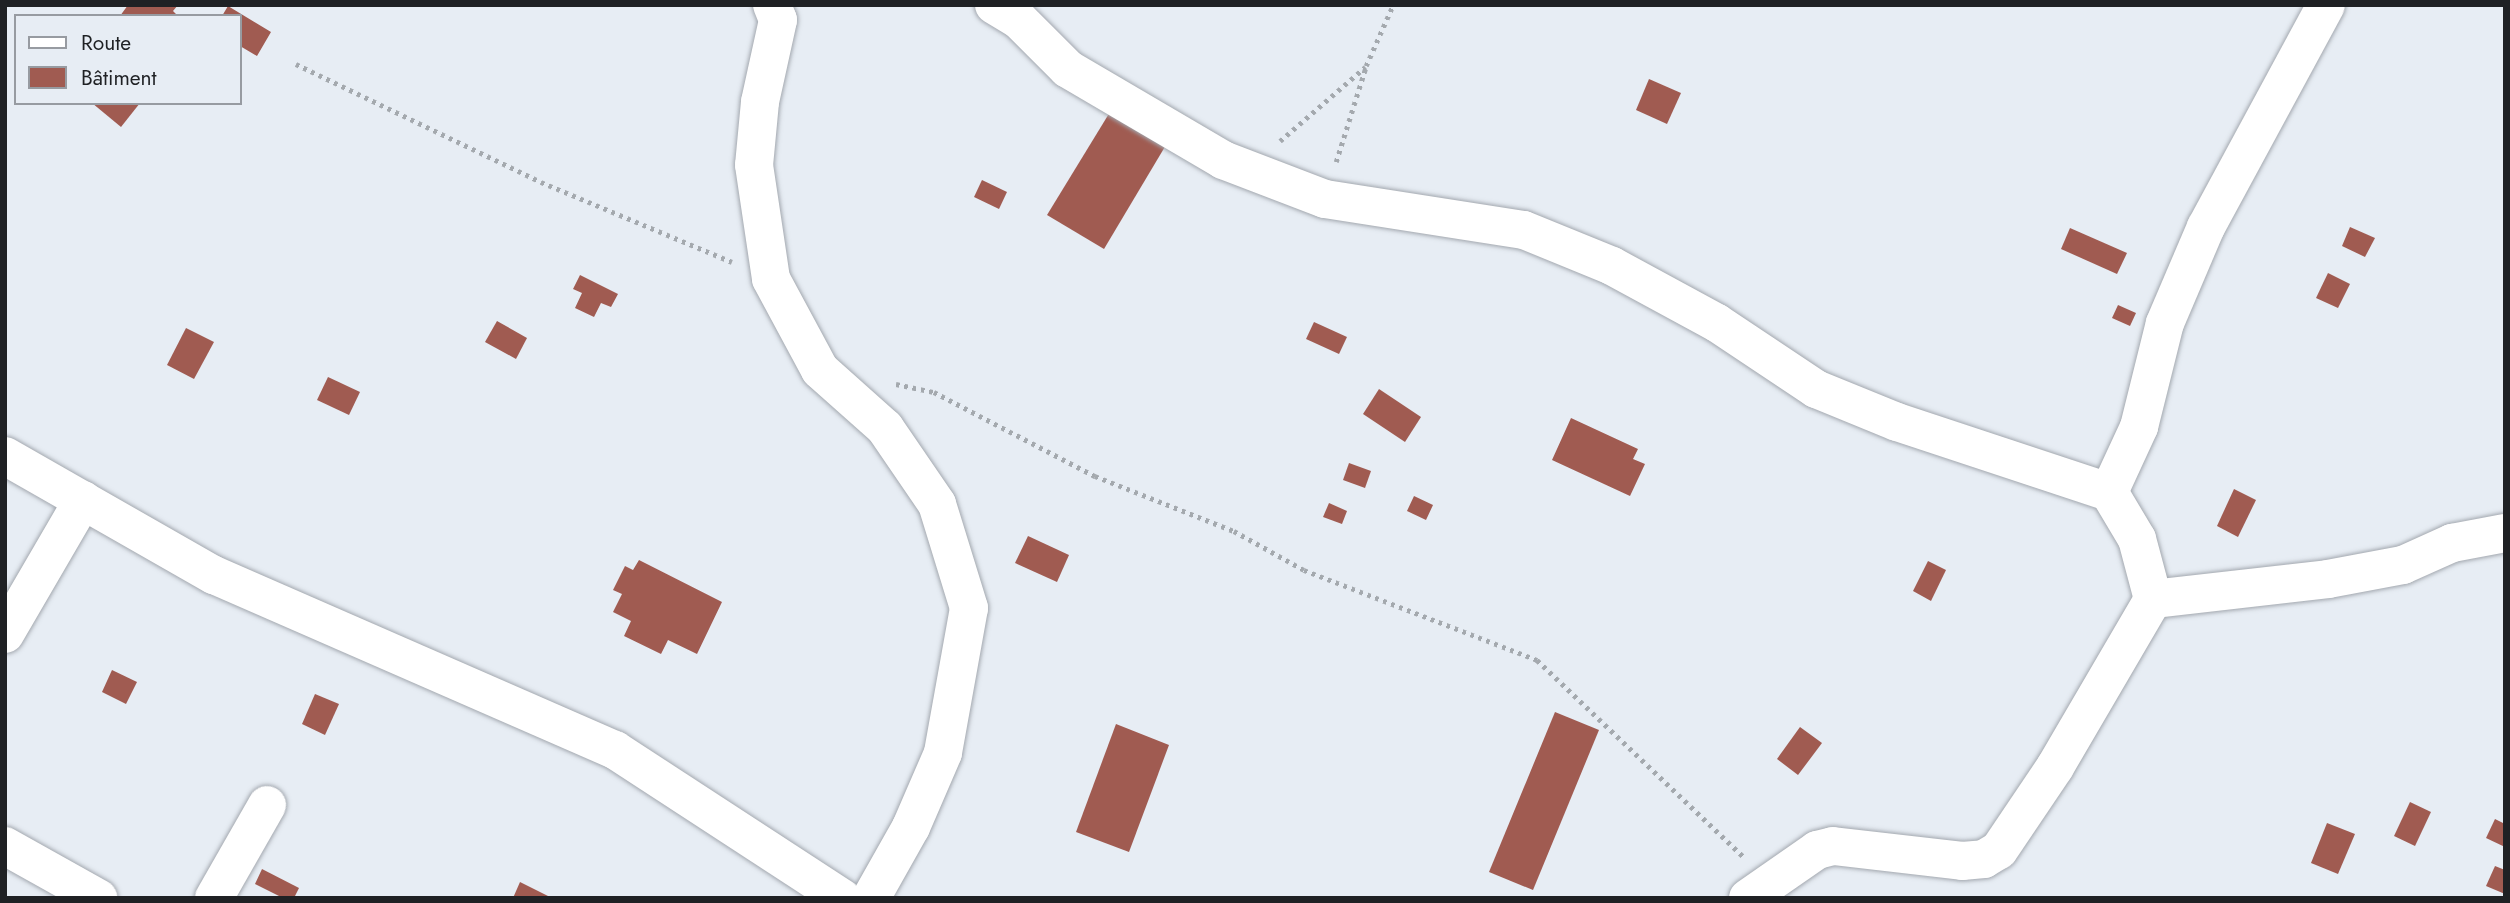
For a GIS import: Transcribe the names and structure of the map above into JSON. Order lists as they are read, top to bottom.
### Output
{
  "legend": ["Route", "Bâtiment"]
}
